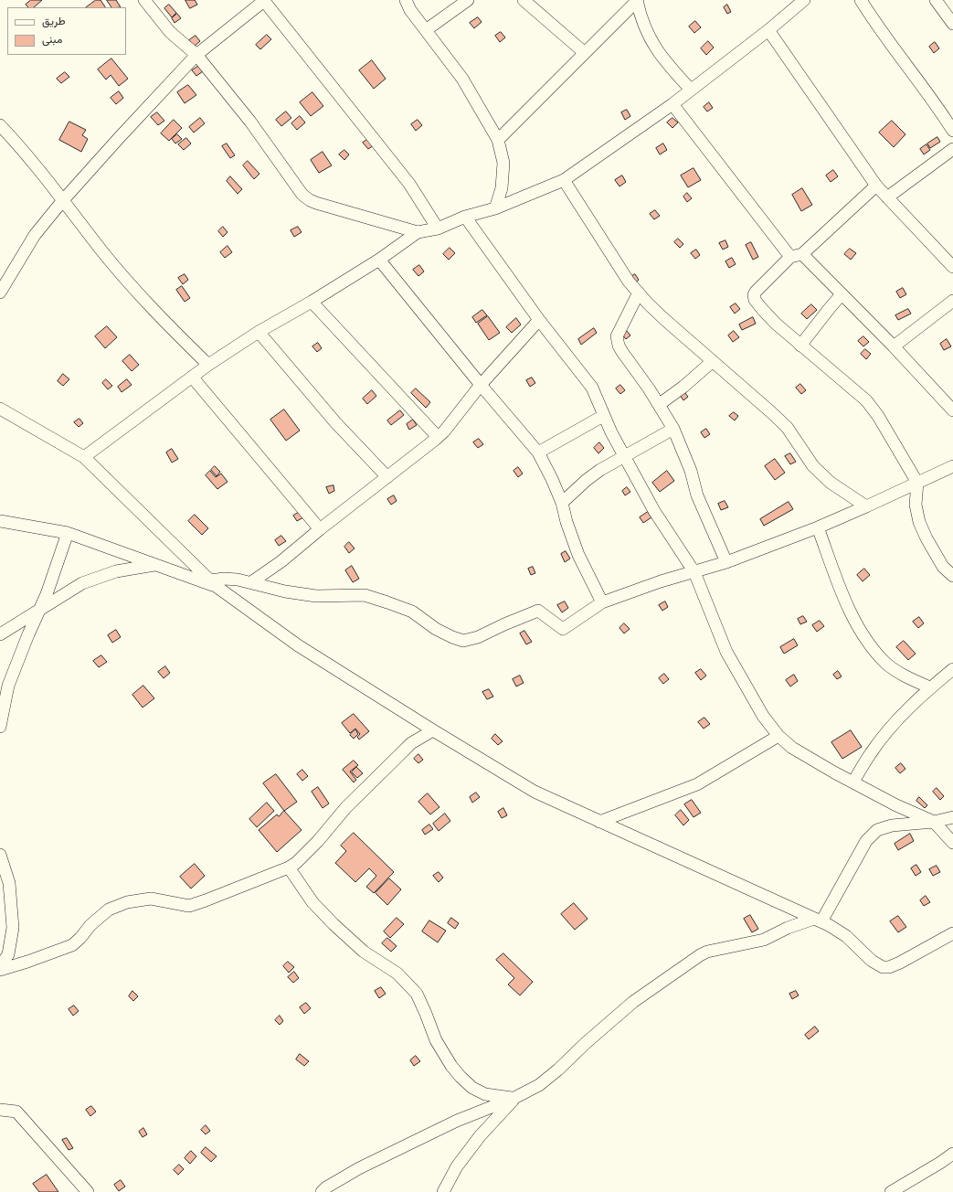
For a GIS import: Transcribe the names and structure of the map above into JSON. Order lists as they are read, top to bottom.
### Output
{
  "legend": ["طريق", "مبنى"]
}
